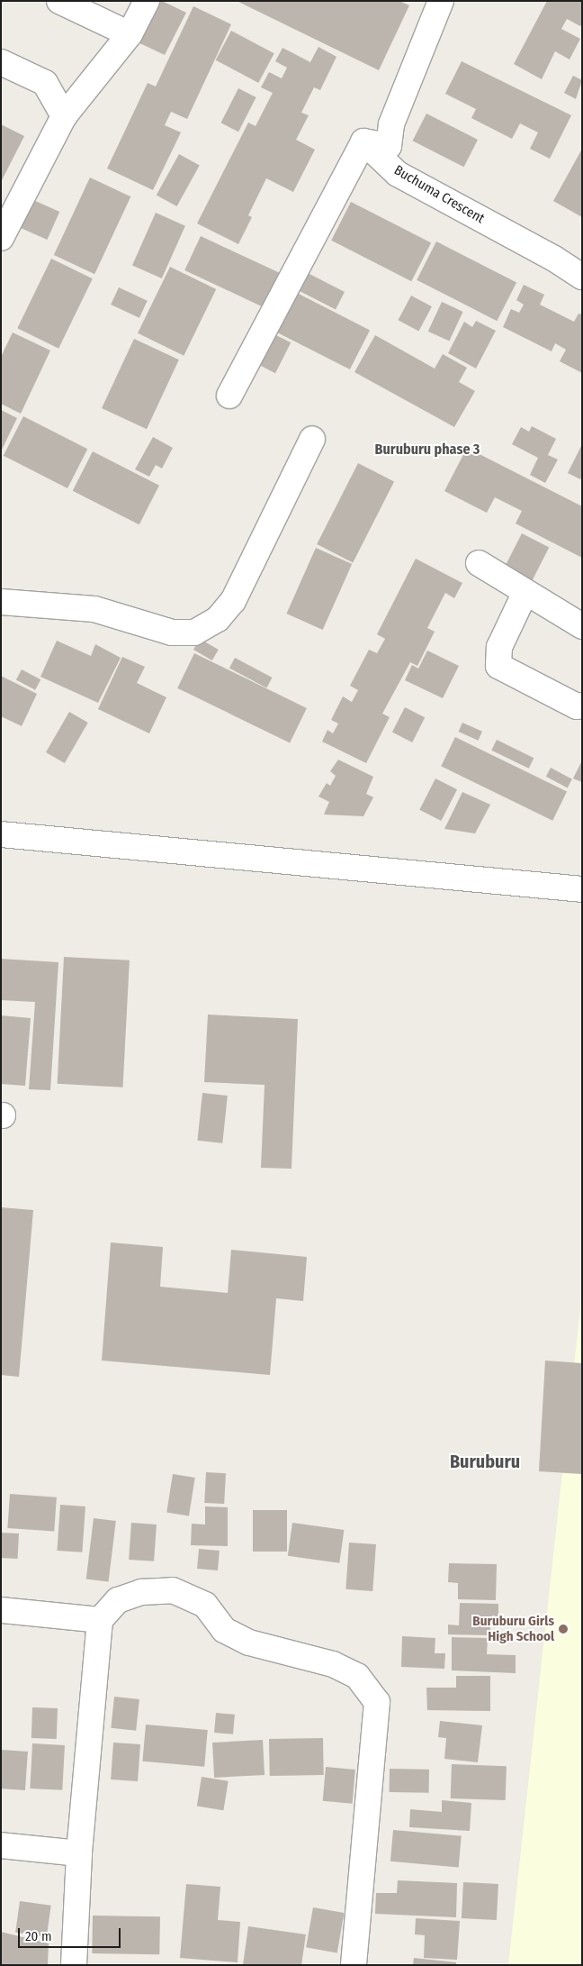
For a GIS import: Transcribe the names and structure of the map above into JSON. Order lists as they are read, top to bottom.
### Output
{
  "streets": {
    "street": ["Buchuma Crescent"]
  },
  "districts": ["Buruburu phase 3", "Buruburu"],
  "places": ["Buruburu Girls High School"],
  "scale_bar": "20 m"
}
